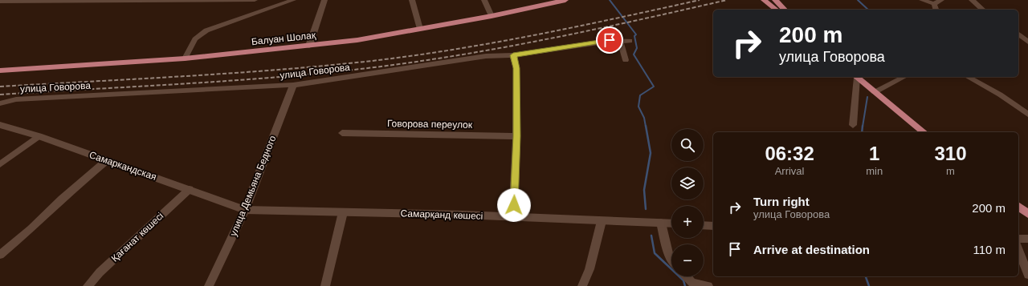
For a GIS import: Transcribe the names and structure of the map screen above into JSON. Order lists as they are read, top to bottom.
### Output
{
  "streets": {
    "main road": ["Балуан Шолақ"],
    "street": [
      "улица Говорова",
      "Говорова переулок",
      "Самаркандская",
      "улица Демьяна Бедного",
      "Самарқанд көшесі",
      "Қағанат көшесі"
    ]
  },
  "crossings": [
    ["улица Говорова", "улица Демьяна Бедного"],
    ["Самаркандская", "улица Демьяна Бедного"],
    ["Самаркандская", "Самарқанд көшесі"],
    ["Самаркандская", "Қағанат көшесі"],
    ["улица Демьяна Бедного", "Самарқанд көшесі"]
  ],
  "page": {
    "turn": ["200 m", "улица Говорова"],
    "map_buttons": ["+", "−"],
    "eta": [
      "06:32",
      "Arrival",
      "1",
      "min",
      "310",
      "m"
    ],
    "list": [
      {
        "name": "Turn right",
        "note": "улица Говорова",
        "value": "200 m"
      },
      {
        "name": "Arrive at destination",
        "value": "110 m"
      }
    ]
  }
}
